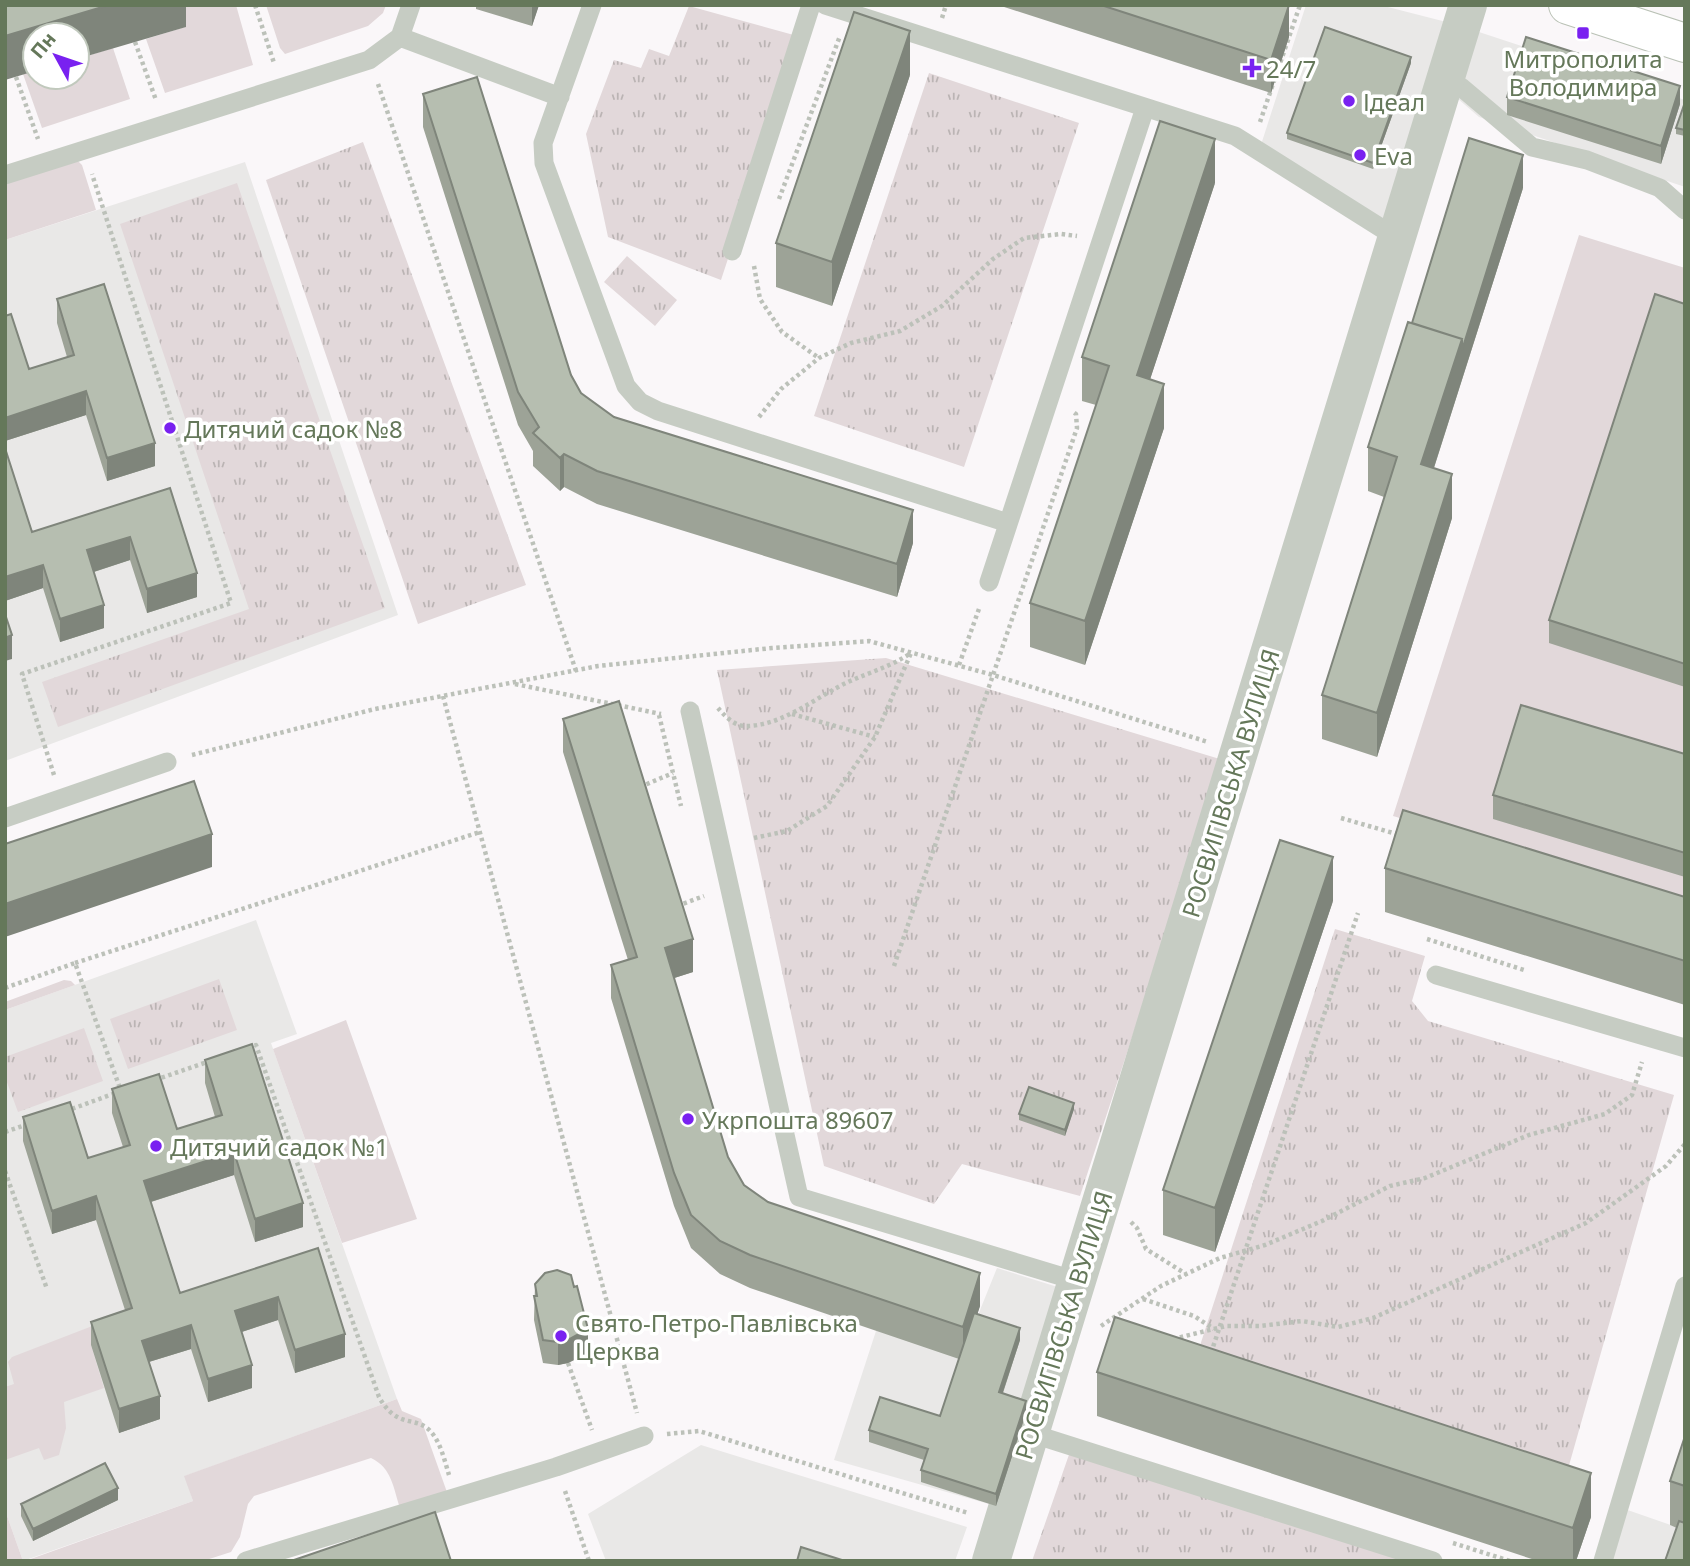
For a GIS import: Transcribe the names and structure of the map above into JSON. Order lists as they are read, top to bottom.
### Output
{
  "streets": {
    "street": ["РОСВИГІВСЬКА ВУЛИЦЯ"]
  },
  "places": {
    "transit": ["Митрополита Володимира"],
    "health": ["24/7"],
    "other": [
      "Ідеал",
      "Eva",
      "Дитячий садок №8",
      "Укрпошта 89607",
      "Дитячий садок №1",
      "Свято-Петро-Павлівська Церква"
    ]
  },
  "north": "top left"
}
